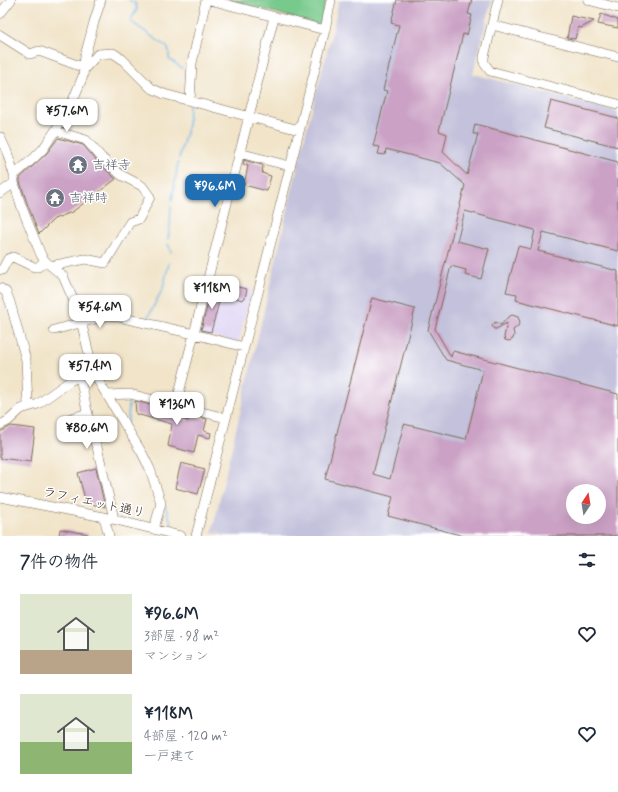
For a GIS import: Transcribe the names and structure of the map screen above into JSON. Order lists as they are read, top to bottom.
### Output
{
  "streets": {
    "street": ["ラフィエット通り"]
  },
  "places": {
    "temple": ["吉祥寺", "吉祥時"]
  },
  "north": "top",
  "page": {
    "price": [
      "¥57.6M",
      "¥96.6M",
      "¥118M",
      "¥54.6M",
      "¥57.4M",
      "¥136M",
      "¥80.6M"
    ],
    "heading": "7件の物件",
    "list": [
      {
        "name": "¥96.6M",
        "note": "3部屋 · 98 m² · マンション"
      },
      {
        "name": "¥118M",
        "note": "4部屋 · 120 m² · 一戸建て"
      }
    ]
  }
}
